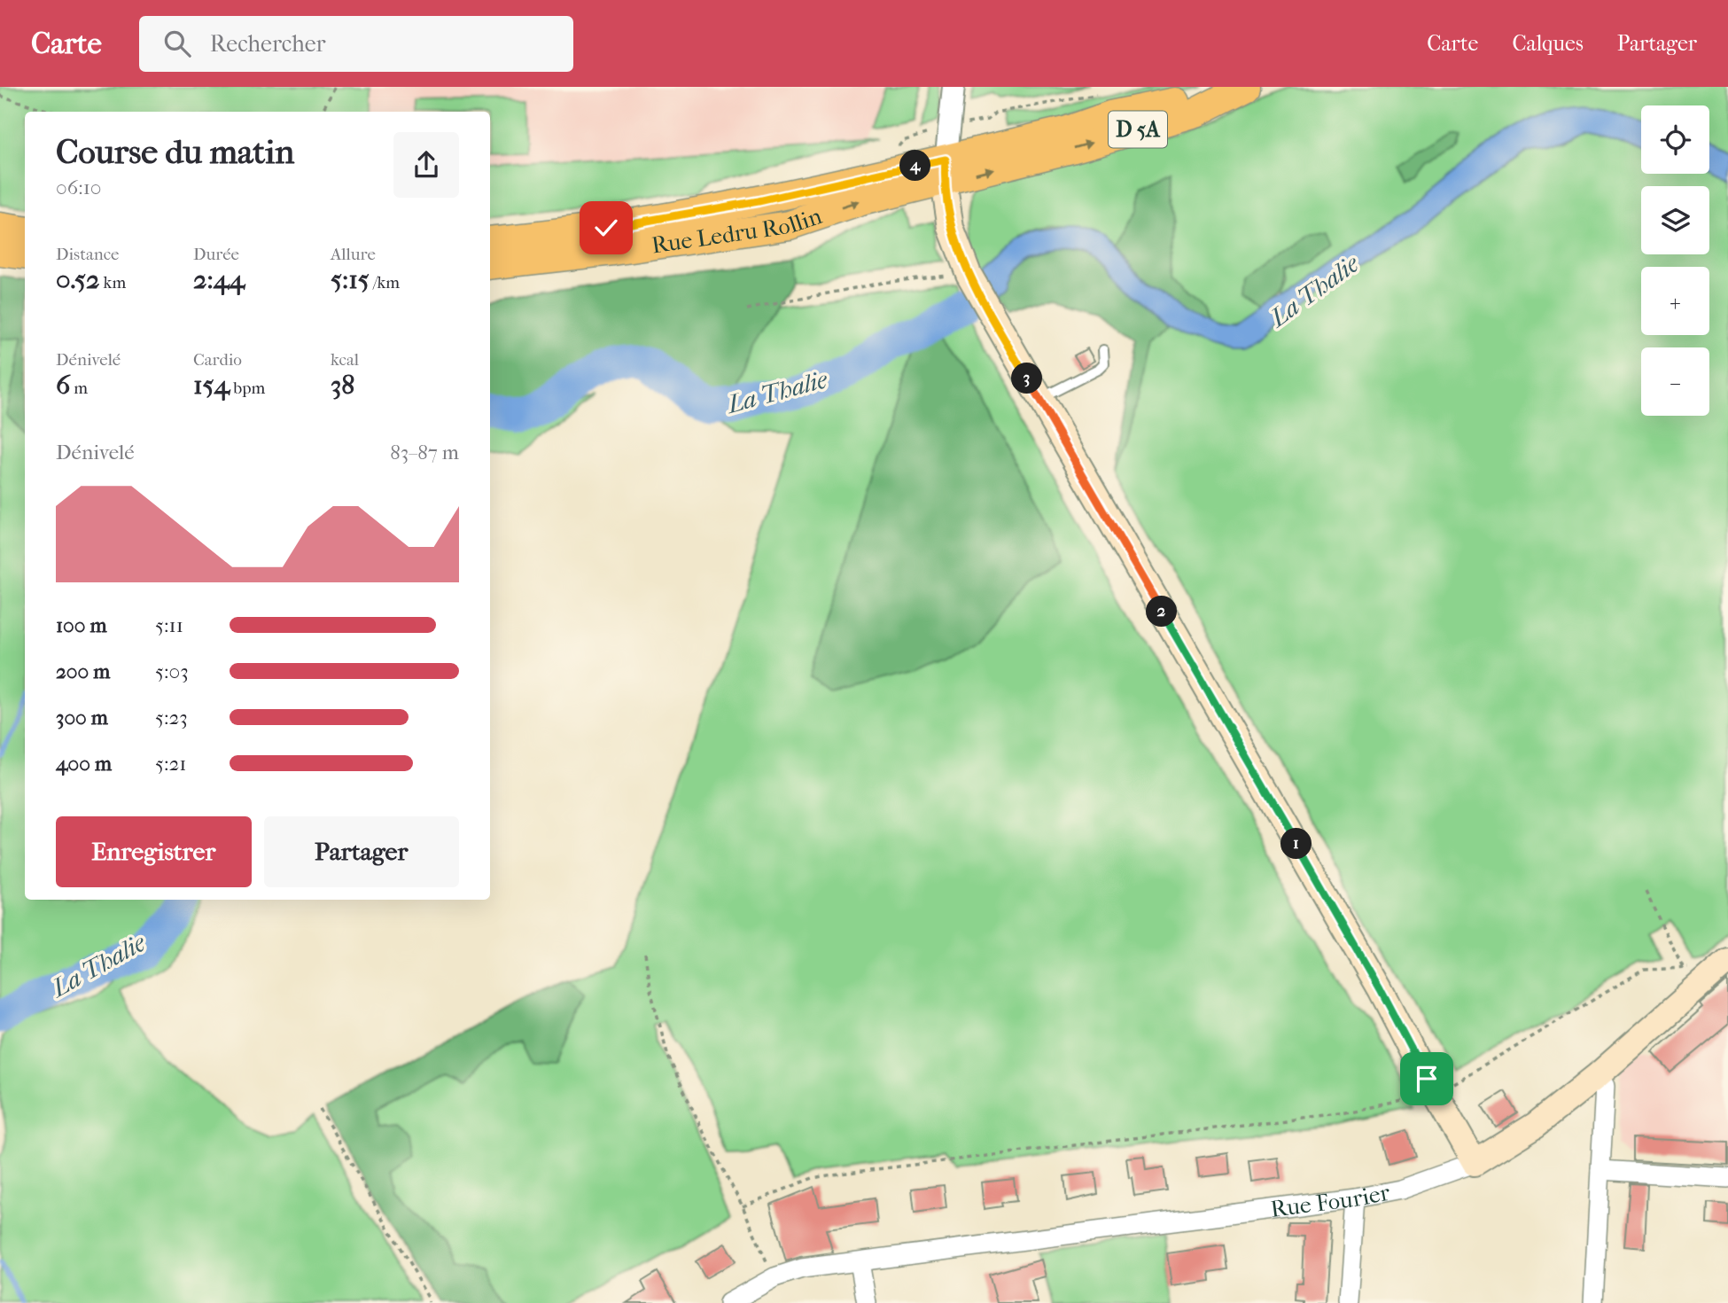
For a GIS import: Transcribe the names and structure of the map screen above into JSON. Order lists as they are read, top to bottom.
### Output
{
  "streets": {
    "main road": ["D 5A", "Rue Ledru Rollin", "Rue Fourier"]
  },
  "crossings": [
    ["D 5A", "Rue Ledru Rollin"]
  ],
  "water": ["La Thalie"],
  "page": {
    "header": "Carte",
    "search": "Rechercher",
    "nav": ["Carte", "Calques", "Partager"],
    "map_buttons": ["+", "−"],
    "heading": ["Course du matin", "06:10"],
    "pins": [
      "4",
      "3",
      "2",
      "1"
    ],
    "stats": [
      ["Distance", "0.52 km"],
      ["Durée", "2:44"],
      ["Allure", "5:15 /km"],
      ["Dénivelé", "6 m"],
      ["Cardio", "154 bpm"],
      ["kcal", "38"]
    ],
    "chart": ["Dénivelé", "83–87 m"],
    "list": [
      {
        "name": "100 m",
        "note": "5:11"
      },
      {
        "name": "200 m",
        "note": "5:03"
      },
      {
        "name": "300 m",
        "note": "5:23"
      },
      {
        "name": "400 m",
        "note": "5:21"
      }
    ],
    "buttons": ["Enregistrer", "Partager"]
  }
}
